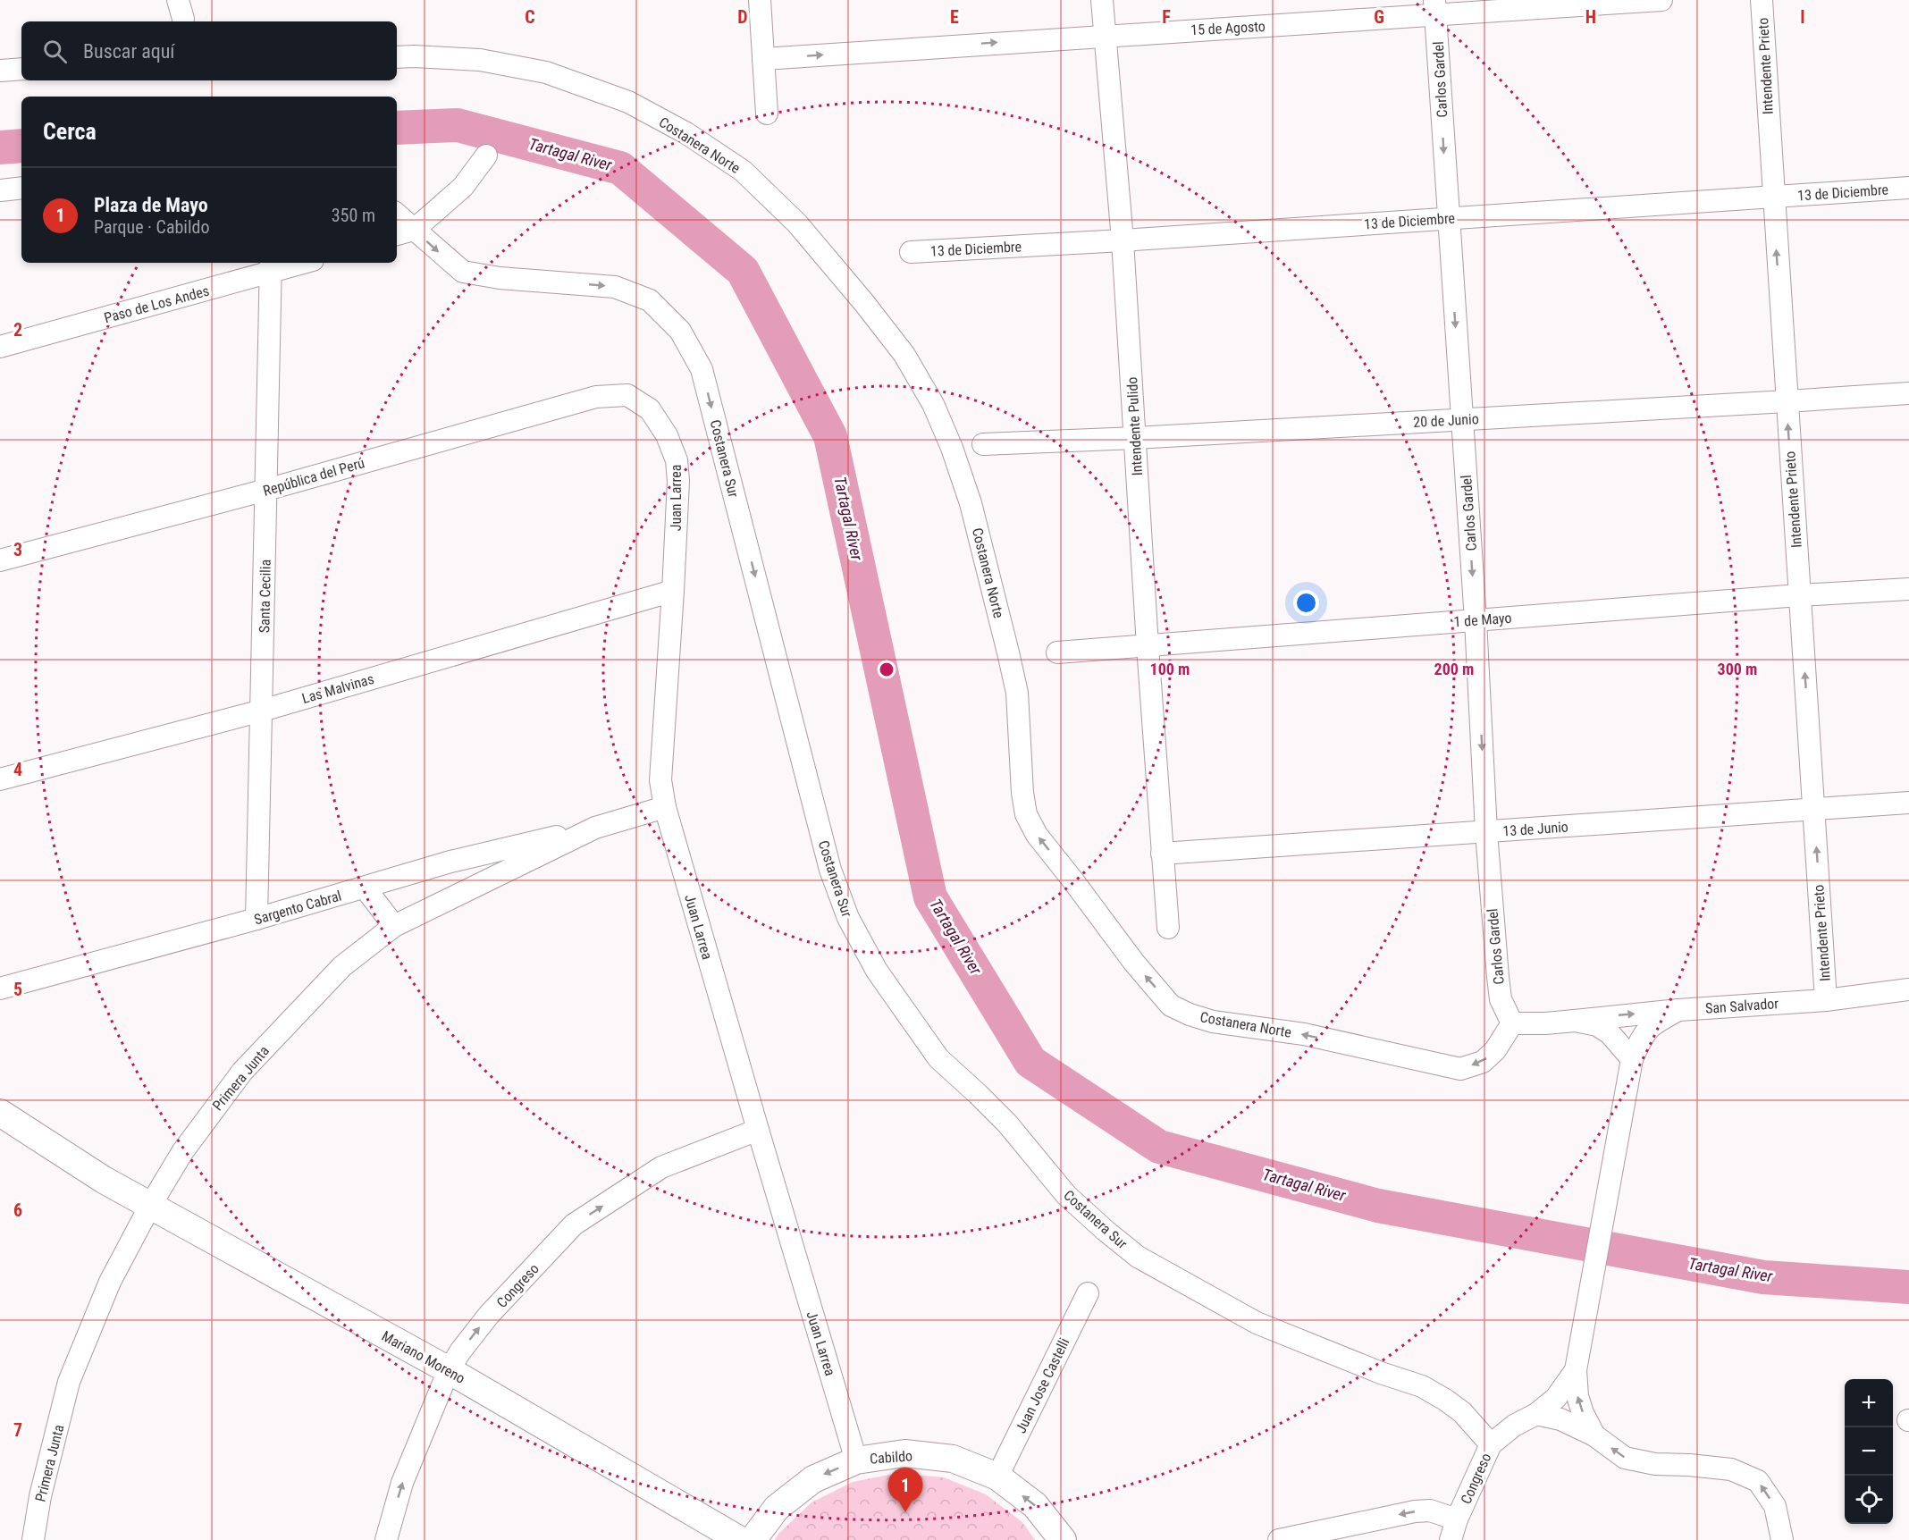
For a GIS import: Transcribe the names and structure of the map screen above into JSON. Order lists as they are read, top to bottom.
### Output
{
  "streets": {
    "main road": ["Mariano Moreno", "Cabildo"],
    "street": [
      "15 de Agosto",
      "Intendente Prieto",
      "Carlos Gardel",
      "Costanera Norte",
      "13 de Diciembre",
      "Paso de Los Andes",
      "20 de Junio",
      "Intendente Pulido",
      "Costanera Sur",
      "República del Perú",
      "Juan Larrea",
      "Santa Cecilia",
      "1 de Mayo",
      "Las Malvinas",
      "13 de Junio",
      "Sargento Cabral",
      "San Salvador",
      "Primera Junta",
      "Congreso",
      "Juan Jose Castelli"
    ]
  },
  "crossings": [
    ["15 de Agosto", "Carlos Gardel"],
    ["15 de Agosto", "Intendente Pulido"],
    ["Intendente Prieto", "13 de Diciembre"],
    ["Intendente Prieto", "20 de Junio"],
    ["Intendente Prieto", "1 de Mayo"],
    ["Intendente Prieto", "13 de Junio"],
    ["Intendente Prieto", "San Salvador"],
    ["Carlos Gardel", "Costanera Norte"],
    ["Carlos Gardel", "13 de Diciembre"],
    ["Carlos Gardel", "20 de Junio"],
    ["Carlos Gardel", "1 de Mayo"],
    ["Carlos Gardel", "13 de Junio"],
    ["Carlos Gardel", "San Salvador"],
    ["Costanera Norte", "San Salvador"],
    ["13 de Diciembre", "Intendente Pulido"],
    ["Paso de Los Andes", "Santa Cecilia"],
    ["20 de Junio", "Intendente Pulido"],
    ["Intendente Pulido", "1 de Mayo"],
    ["Intendente Pulido", "13 de Junio"],
    ["Costanera Sur", "Congreso"],
    ["República del Perú", "Juan Larrea"],
    ["República del Perú", "Santa Cecilia"],
    ["Juan Larrea", "Las Malvinas"],
    ["Juan Larrea", "Primera Junta"],
    ["Juan Larrea", "Congreso"],
    ["Juan Larrea", "Cabildo"],
    ["Santa Cecilia", "Las Malvinas"],
    ["Santa Cecilia", "Sargento Cabral"],
    ["Sargento Cabral", "Primera Junta"],
    ["Primera Junta", "Mariano Moreno"],
    ["Congreso", "Mariano Moreno"],
    ["Juan Jose Castelli", "Cabildo"]
  ],
  "one_way": [
    "15 de Agosto",
    "Intendente Prieto",
    "Carlos Gardel",
    "Costanera Norte",
    "Costanera Sur",
    "Congreso"
  ],
  "water": ["Tartagal River"],
  "page": {
    "search": "Buscar aquí",
    "heading": "Cerca",
    "list": [
      {
        "mark": "1",
        "name": "Plaza de Mayo",
        "note": "Parque · Cabildo",
        "value": "350 m"
      }
    ],
    "map_buttons": ["+", "−"],
    "pins": "1"
  },
  "grid": {
    "columns": [
      "C",
      "D",
      "E",
      "F",
      "G",
      "H",
      "I"
    ],
    "rows": [
      "2",
      "3",
      "4",
      "5",
      "6",
      "7"
    ]
  },
  "rings": ["100 m", "200 m", "300 m"]
}
